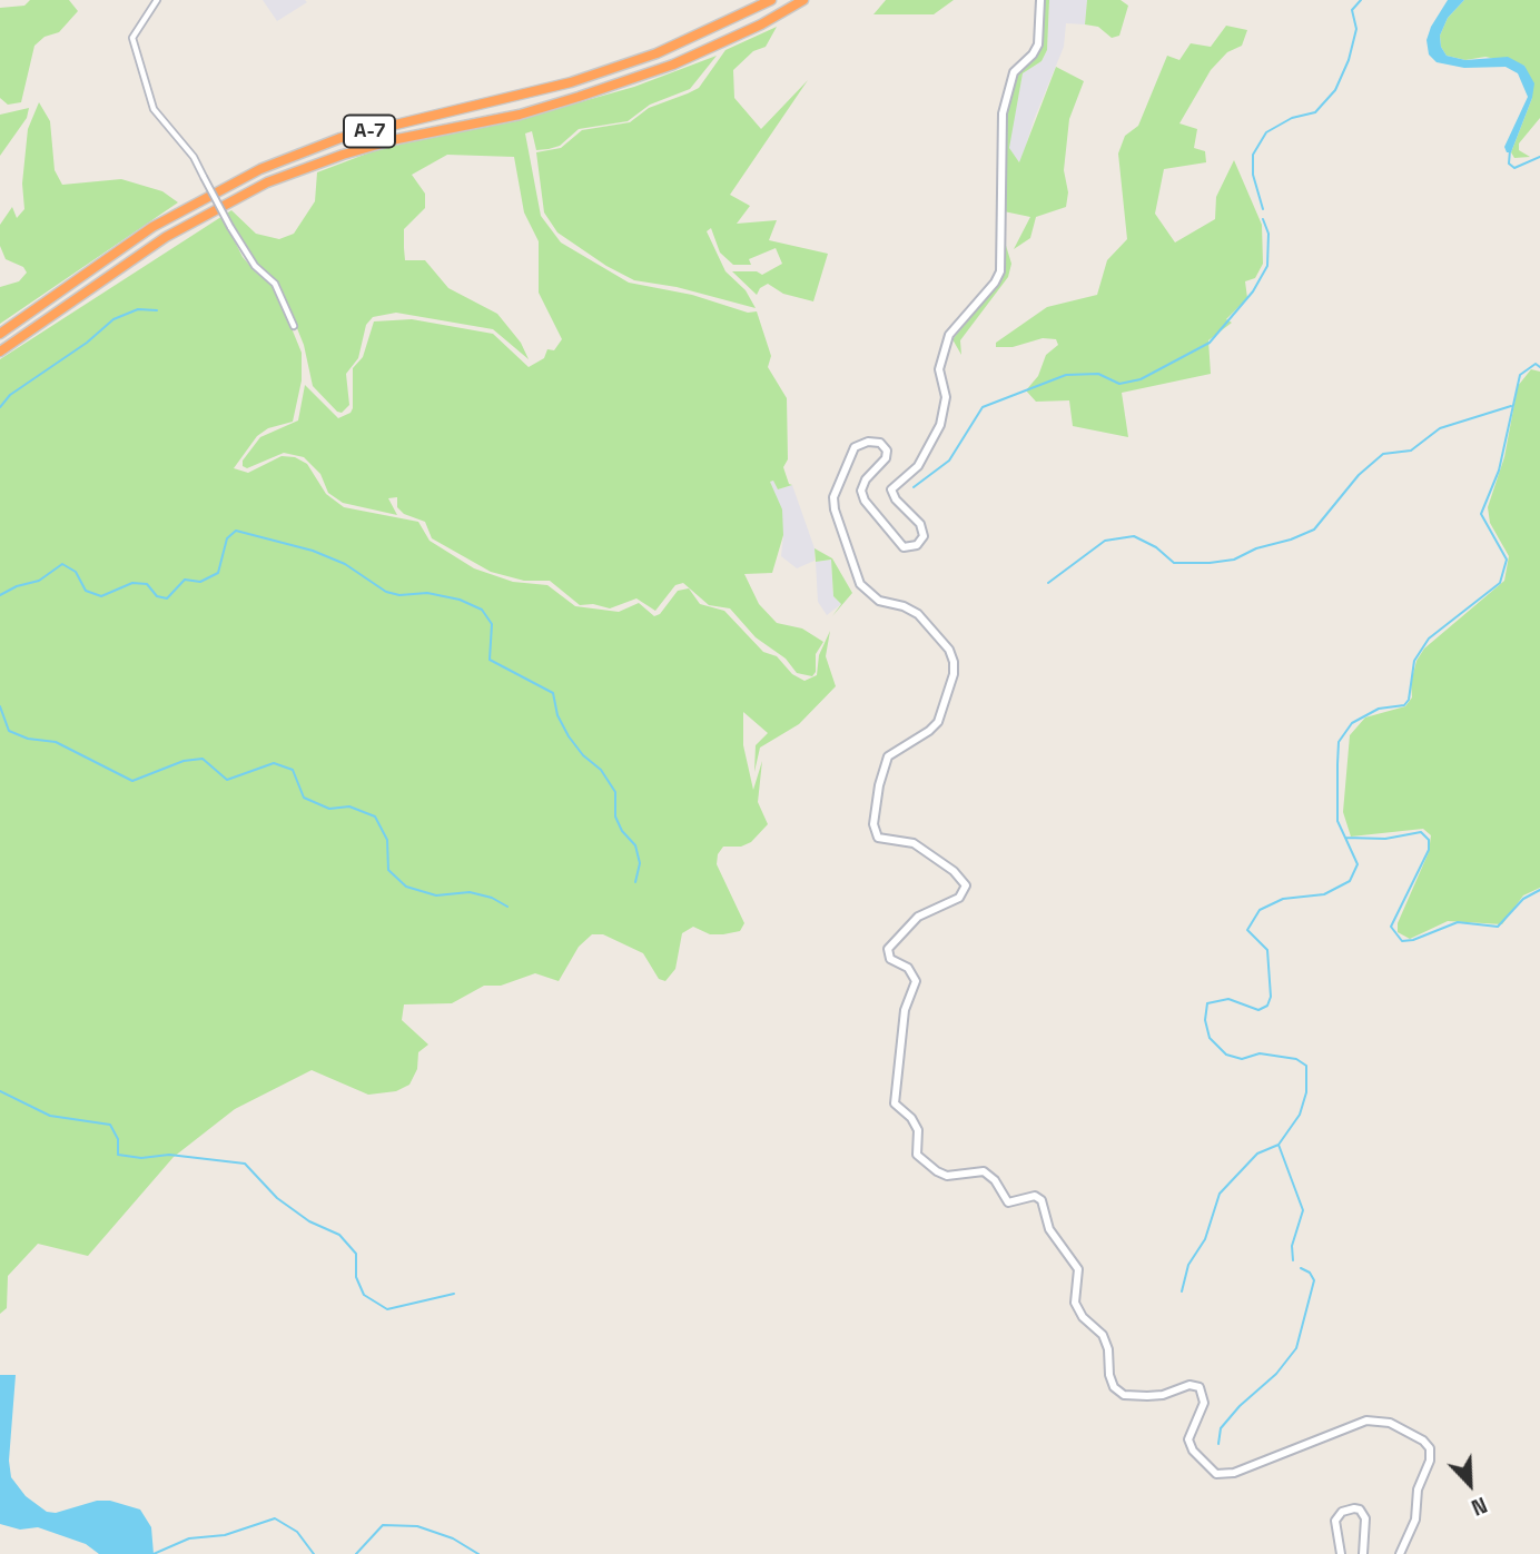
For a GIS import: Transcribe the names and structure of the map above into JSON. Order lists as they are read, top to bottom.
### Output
{
  "streets": {
    "highway": ["A-7"]
  },
  "north": "bottom right"
}
